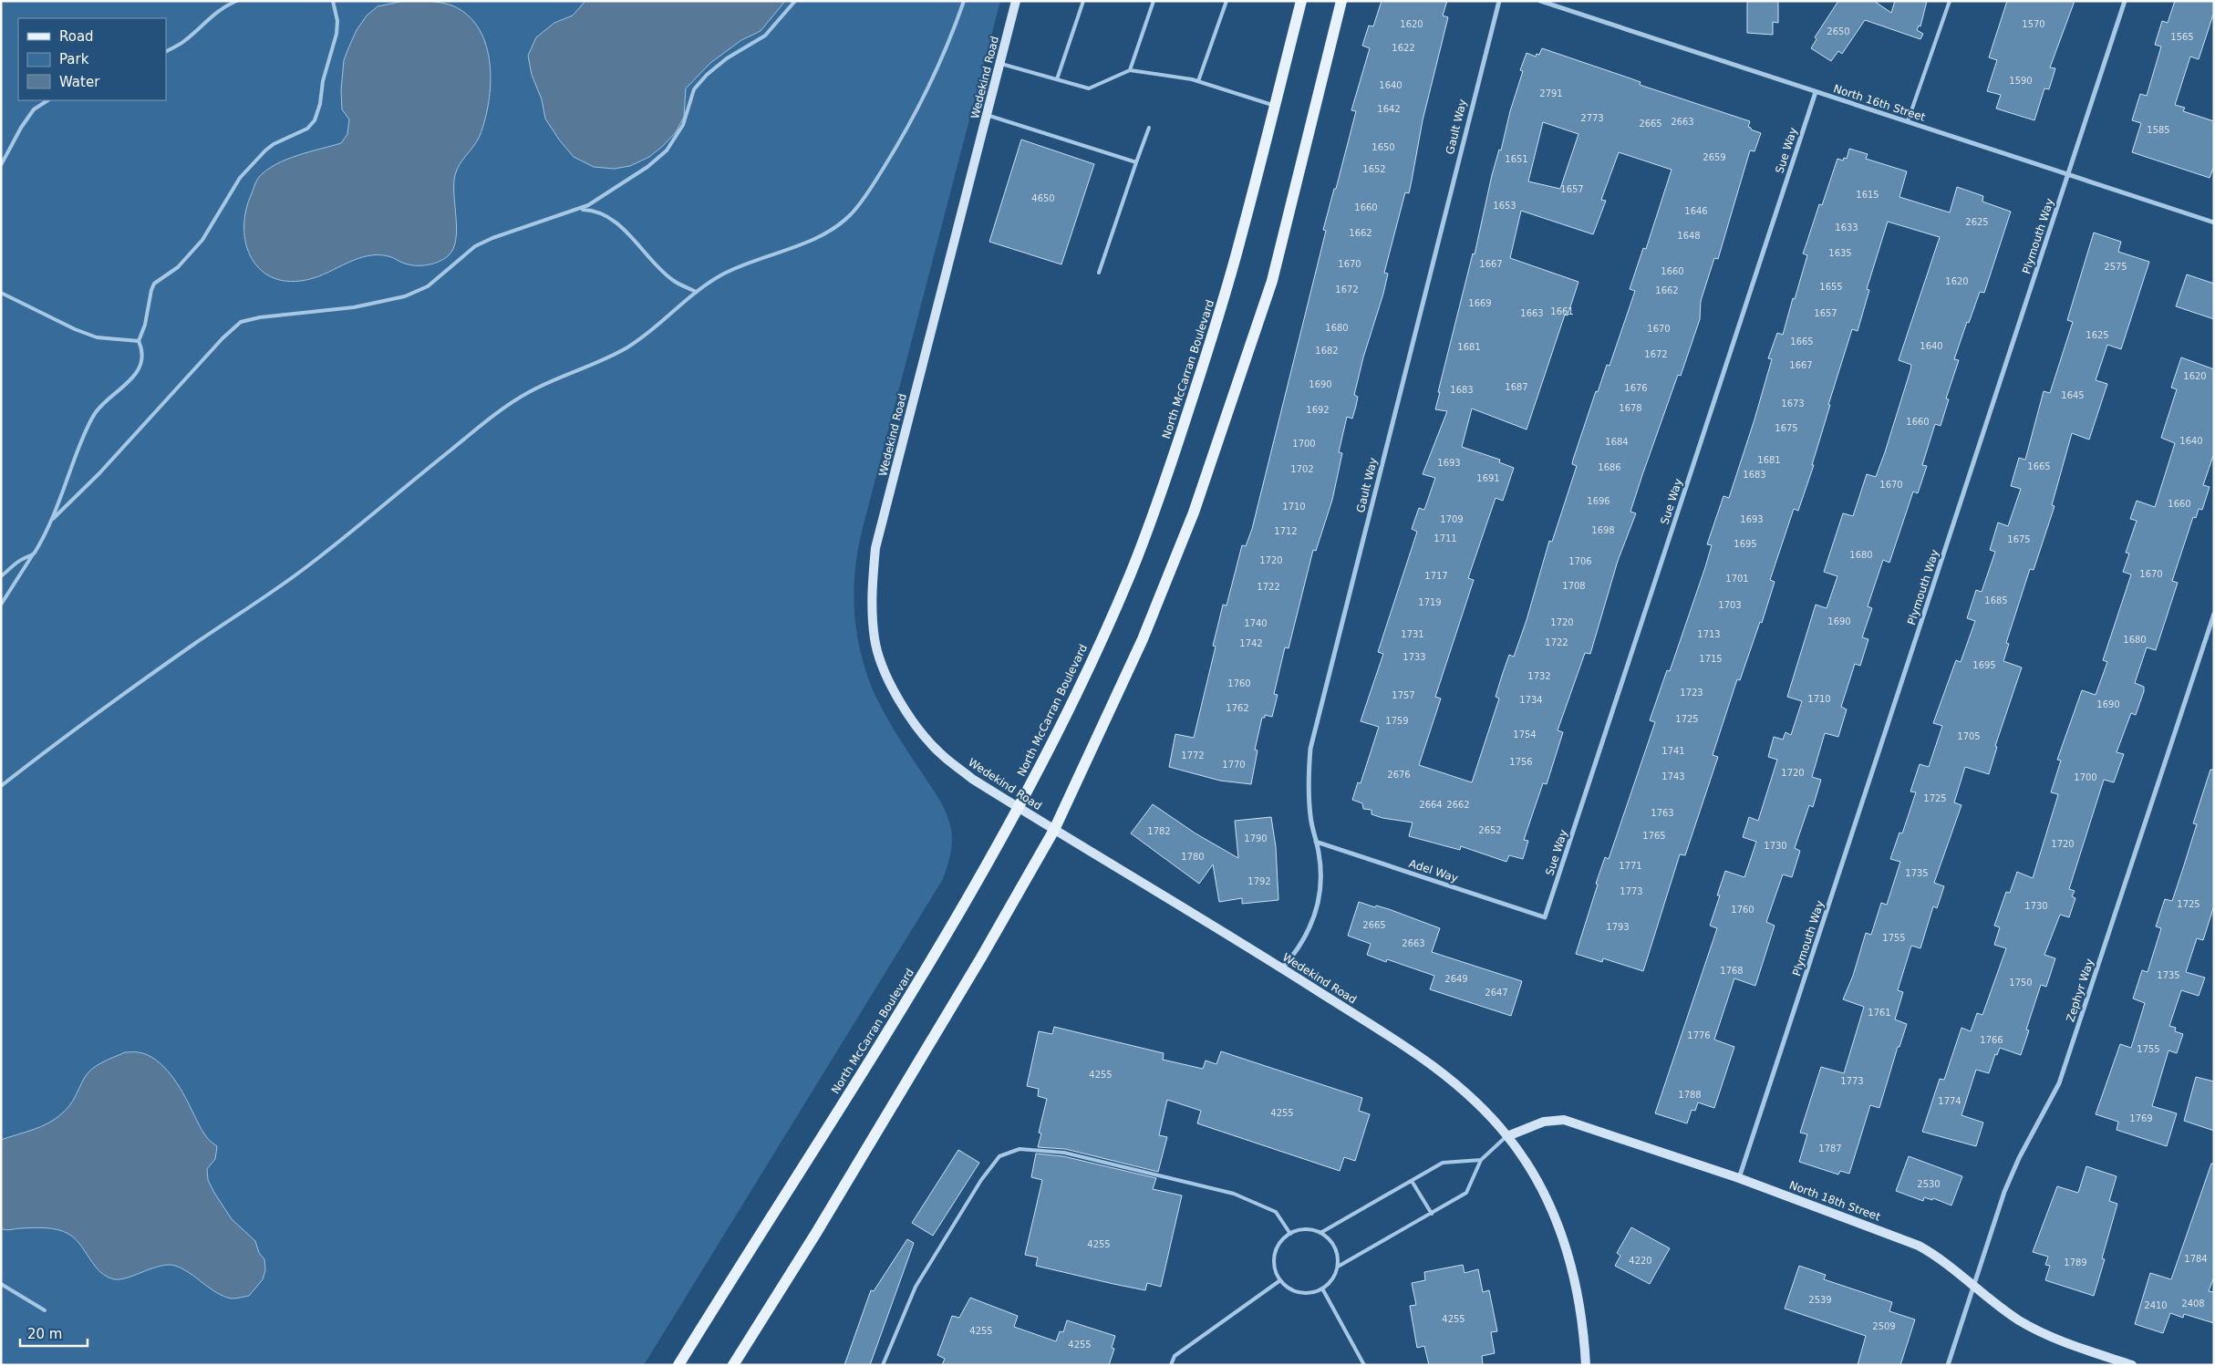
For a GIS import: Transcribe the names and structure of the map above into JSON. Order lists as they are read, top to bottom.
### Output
{
  "streets": {
    "main road": ["North McCarran Boulevard"],
    "street": [
      "Wedekind Road",
      "North 16th Street",
      "Gault Way",
      "Sue Way",
      "Plymouth Way",
      "Adel Way",
      "Zephyr Way",
      "North 18th Street"
    ]
  },
  "crossings": [
    ["Wedekind Road", "Gault Way"],
    ["Wedekind Road", "North McCarran Boulevard"],
    ["Wedekind Road", "North 18th Street"],
    ["North 16th Street", "Sue Way"],
    ["North 16th Street", "Plymouth Way"],
    ["Gault Way", "Adel Way"],
    ["Sue Way", "Adel Way"],
    ["Plymouth Way", "North 18th Street"],
    ["Zephyr Way", "North 18th Street"]
  ],
  "house_numbers": [
    "1620",
    "1570",
    "2650",
    "1565",
    "1622",
    "1590",
    "1640",
    "2791",
    "1642",
    "2773",
    "2663",
    "2665",
    "1585",
    "1650",
    "2659",
    "1651",
    "1652",
    "1657",
    "1615",
    "4650",
    "1653",
    "1660",
    "1646",
    "2625",
    "1633",
    "1662",
    "1648",
    "1635",
    "1670",
    "1667",
    "2575",
    "1660",
    "1620",
    "1655",
    "1672",
    "1662",
    "1669",
    "1661",
    "1663",
    "1657",
    "1680",
    "1670",
    "1625",
    "1665",
    "1640",
    "1681",
    "1682",
    "1672",
    "1667",
    "1620",
    "1690",
    "1687",
    "1676",
    "1683",
    "1645",
    "1673",
    "1678",
    "1692",
    "1660",
    "1675",
    "1640",
    "1684",
    "1700",
    "1681",
    "1693",
    "1665",
    "1686",
    "1702",
    "1683",
    "1691",
    "1670",
    "1696",
    "1660",
    "1710",
    "1709",
    "1693",
    "1698",
    "1712",
    "1711",
    "1675",
    "1695",
    "1680",
    "1720",
    "1706",
    "1670",
    "1717",
    "1701",
    "1708",
    "1722",
    "1685",
    "1719",
    "1703",
    "1690",
    "1720",
    "1740",
    "1731",
    "1713",
    "1680",
    "1722",
    "1742",
    "1733",
    "1715",
    "1695",
    "1732",
    "1760",
    "1723",
    "1757",
    "1710",
    "1734",
    "1690",
    "1762",
    "1725",
    "1759",
    "1754",
    "1705",
    "1741",
    "1772",
    "1756",
    "1770",
    "1720",
    "2676",
    "1743",
    "1700",
    "1725",
    "2664",
    "2662",
    "1763",
    "2652",
    "1782",
    "1765",
    "1790",
    "1720",
    "1730",
    "1780",
    "1771",
    "1735",
    "1792",
    "1773",
    "1725",
    "1730",
    "1760",
    "2665",
    "1793",
    "1755",
    "2663",
    "1768",
    "1735",
    "2649",
    "1750",
    "2647",
    "1761",
    "1776",
    "1766",
    "1755",
    "4255",
    "1773",
    "1788",
    "1774",
    "4255",
    "1769",
    "1787",
    "2530",
    "4255",
    "1784",
    "4220",
    "1789",
    "2539",
    "2408",
    "2410",
    "4255",
    "2509",
    "4255",
    "4255"
  ],
  "legend": ["Road", "Park", "Water"],
  "scale_bar": "20 m"
}
